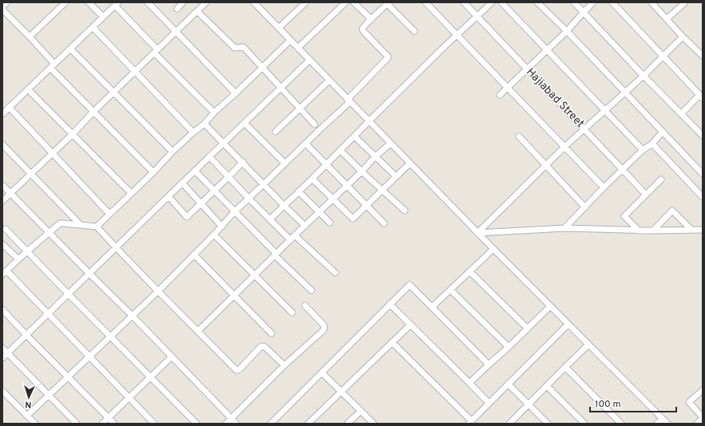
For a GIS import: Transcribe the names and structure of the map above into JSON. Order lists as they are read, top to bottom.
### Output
{
  "streets": {
    "street": ["Hajiabad Street"]
  },
  "scale_bar": "100 m",
  "north": "bottom"
}
